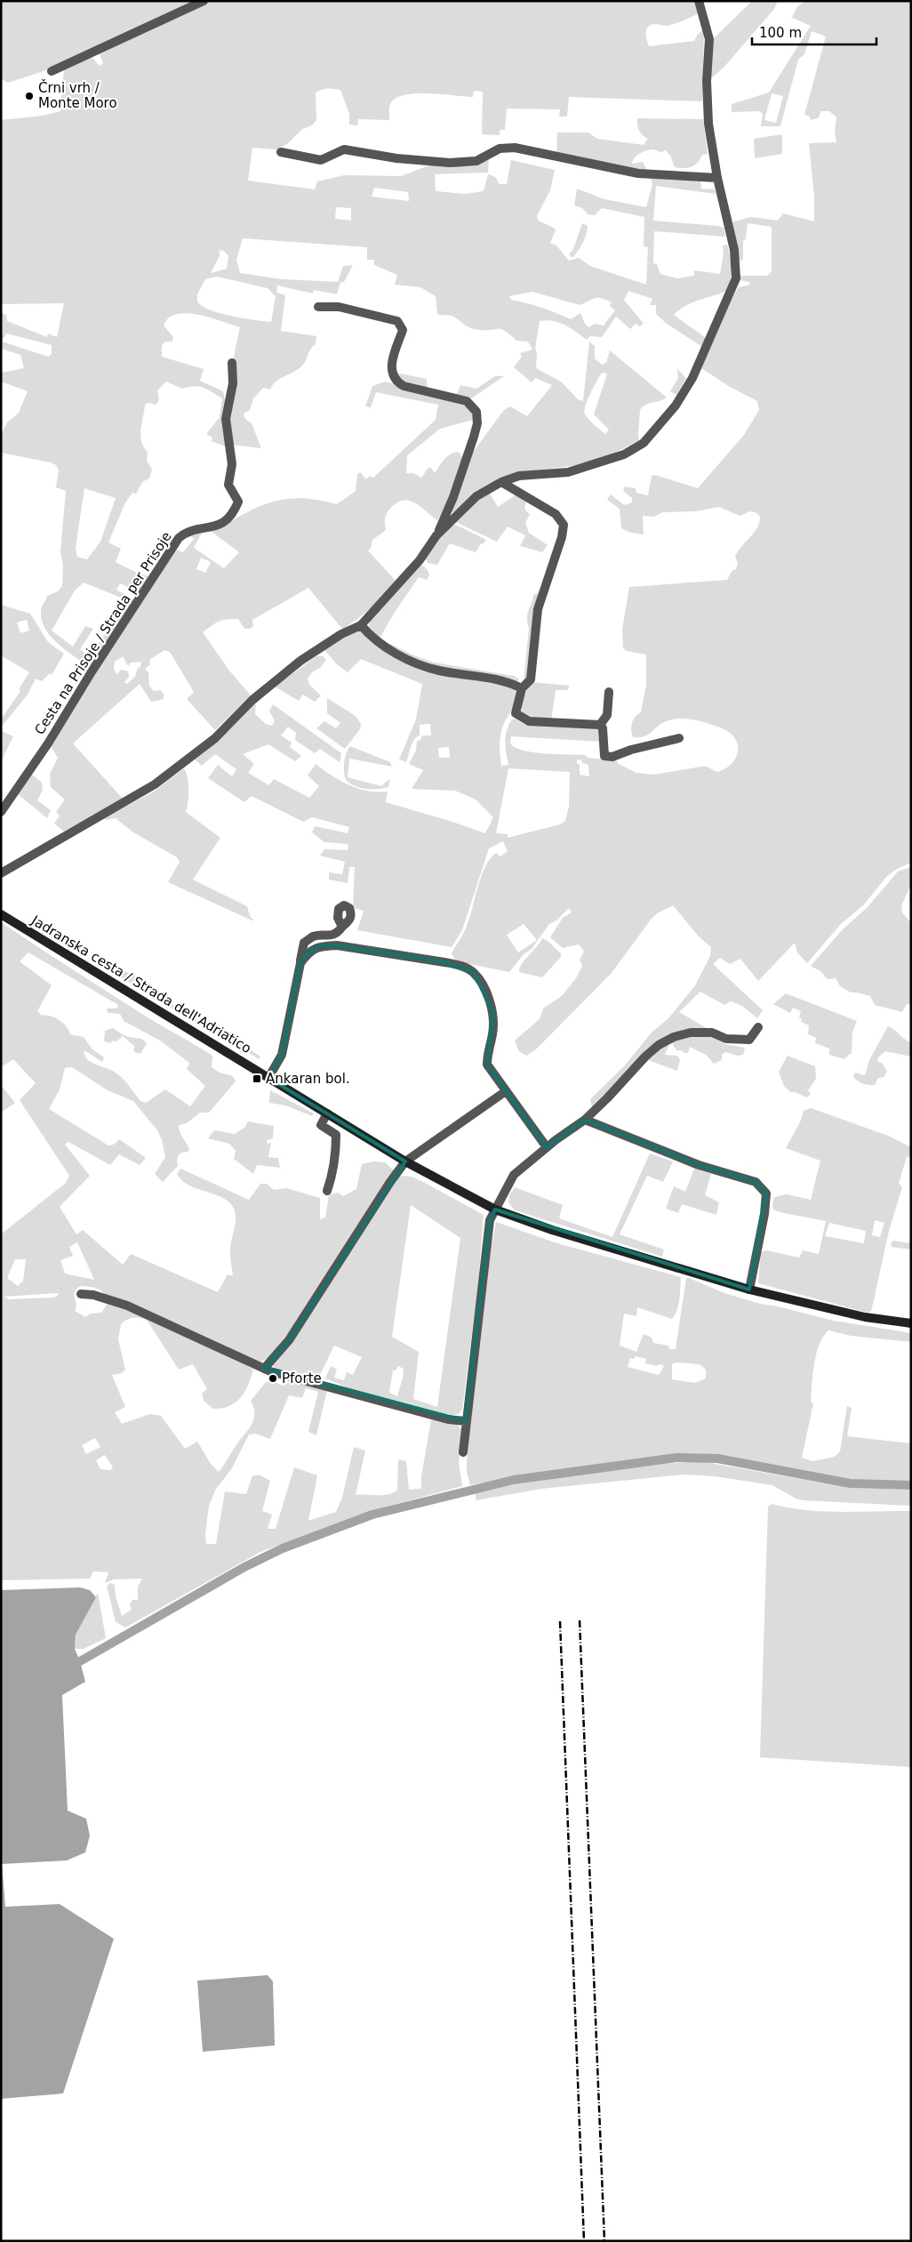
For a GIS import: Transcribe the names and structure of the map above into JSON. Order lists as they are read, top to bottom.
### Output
{
  "streets": {
    "main road": ["Jadranska cesta / Strada dell'Adriatico"],
    "street": ["Cesta na Prisoje / Strada per Prisoje"]
  },
  "places": {
    "other": ["Črni vrh / Monte Moro", "Pforte"],
    "transit": ["Ankaran bol."]
  },
  "scale_bar": "100 m"
}
